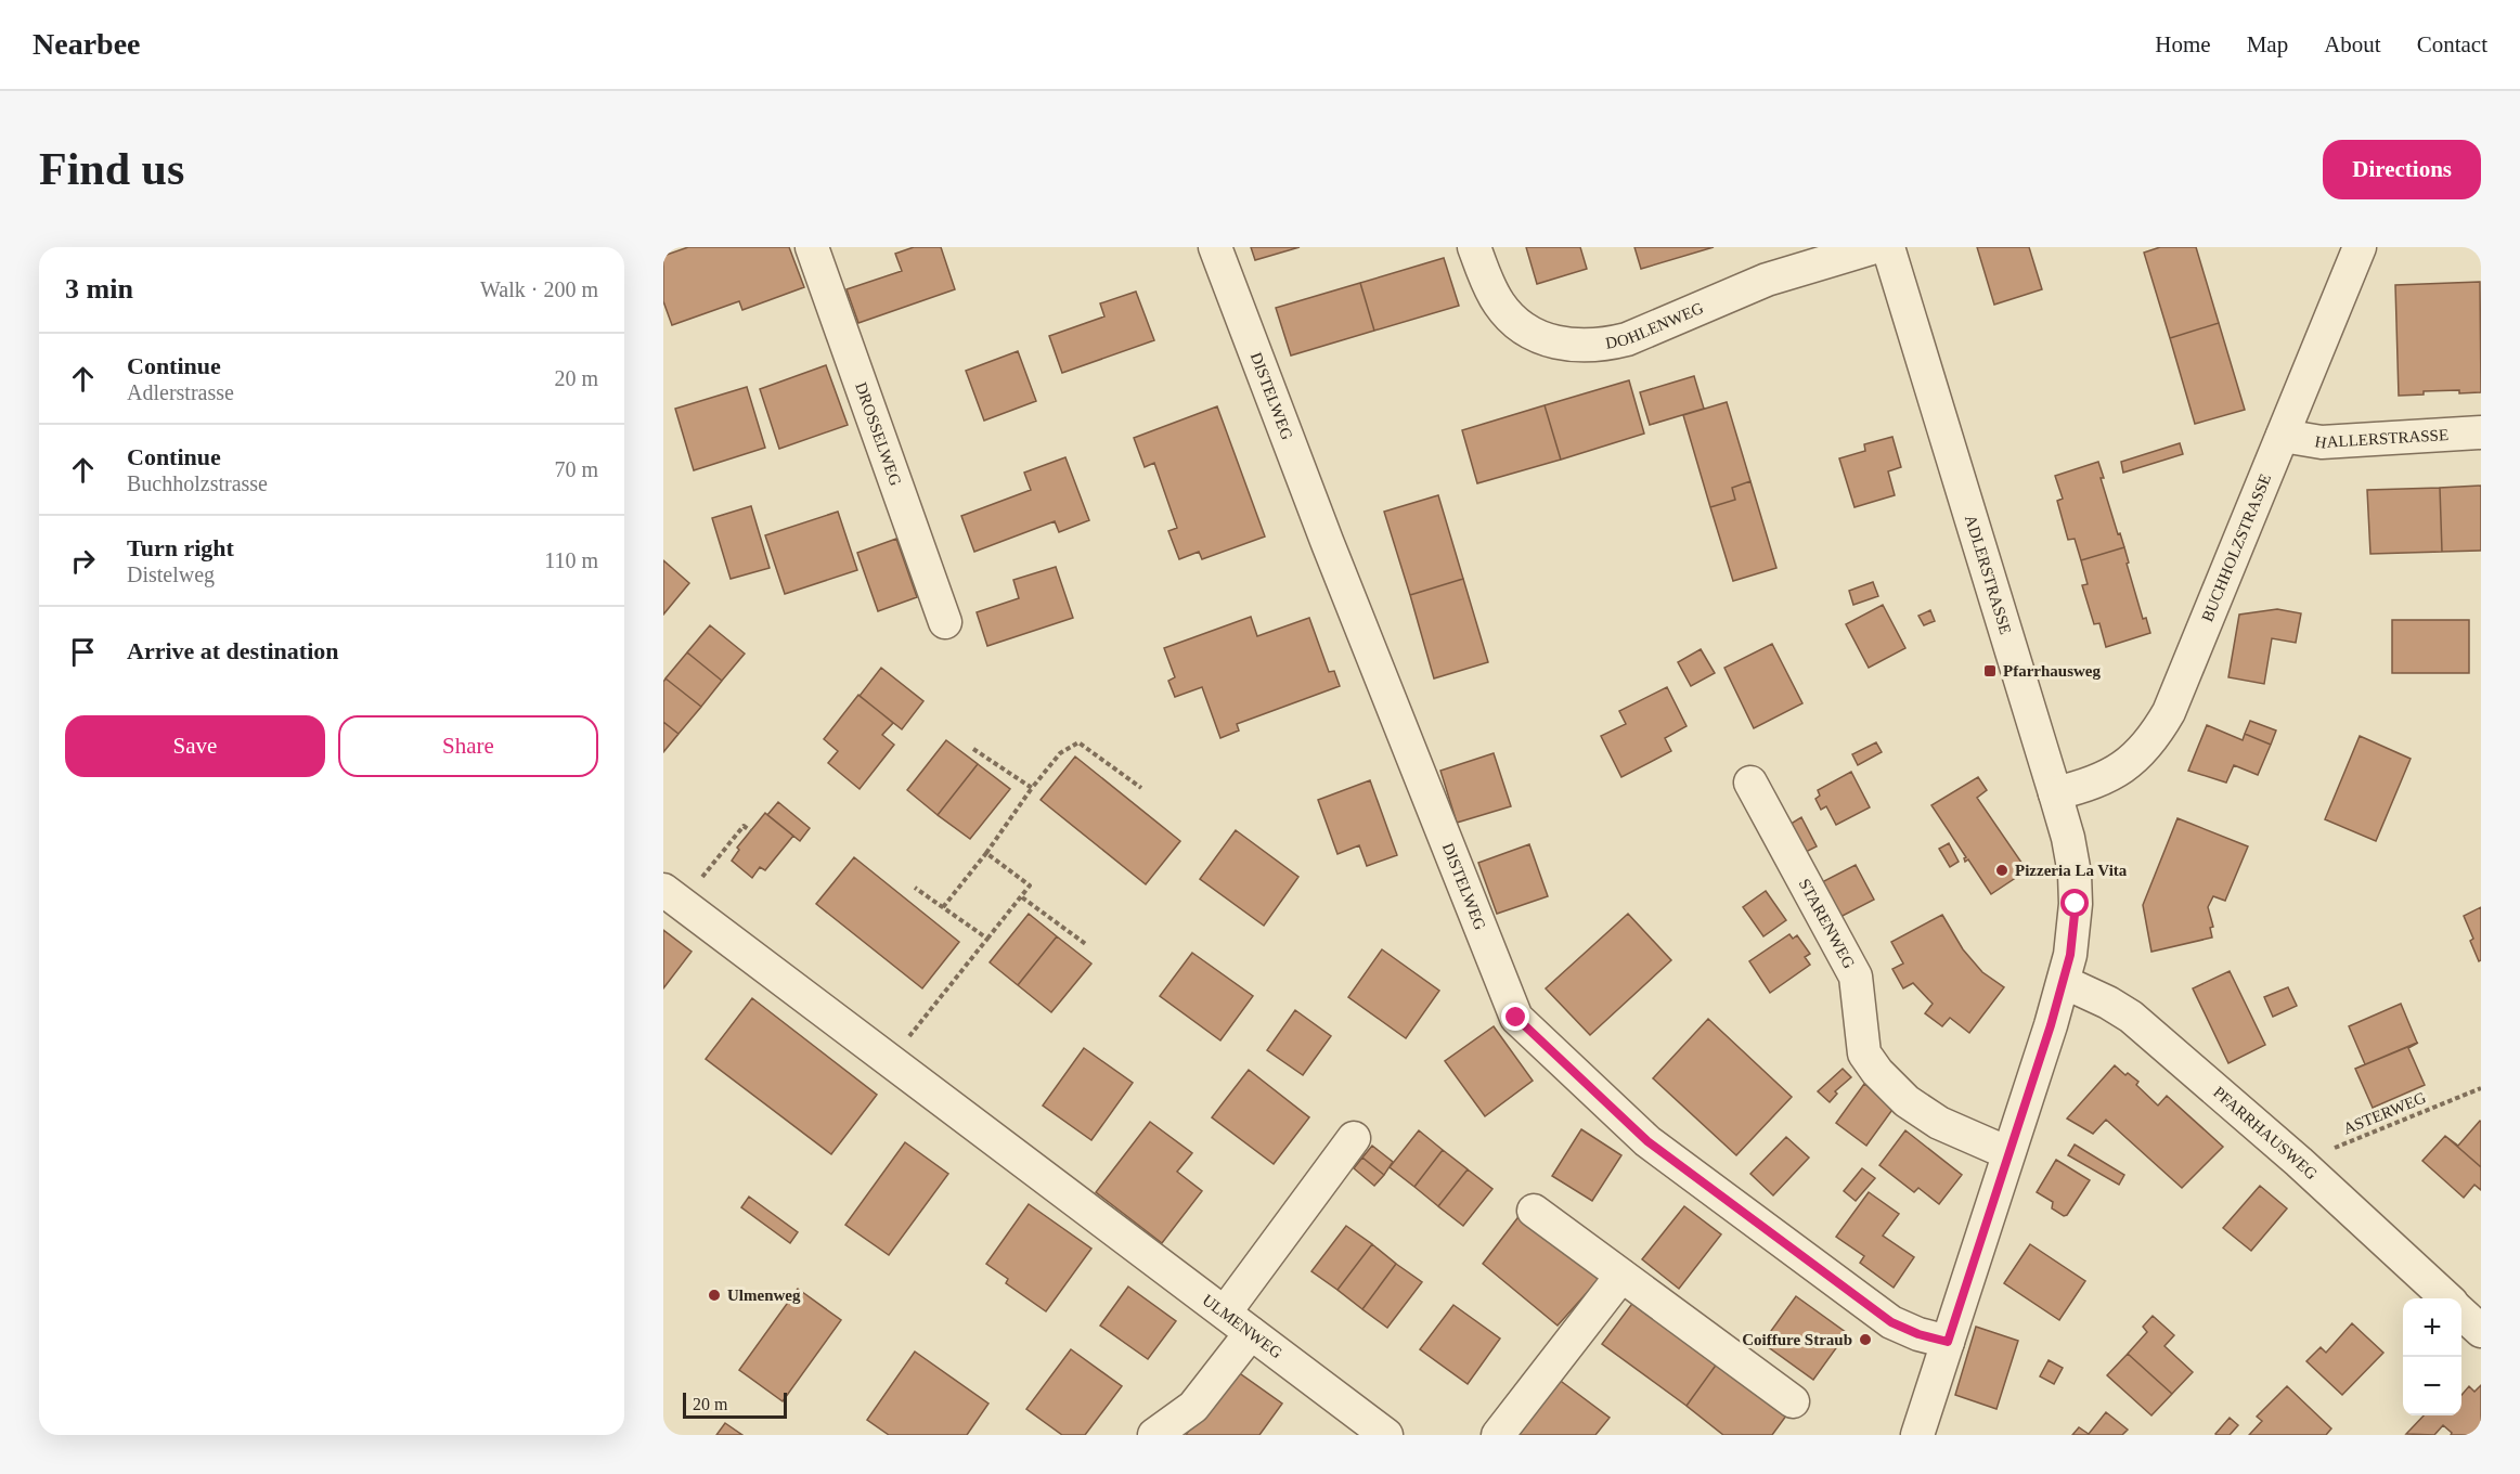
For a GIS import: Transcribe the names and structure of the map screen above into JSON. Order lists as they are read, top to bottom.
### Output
{
  "streets": {
    "street": [
      "DOHLENWEG",
      "DISTELWEG",
      "DROSSELWEG",
      "HALLERSTRASSE",
      "BUCHHOLZSTRASSE",
      "ADLERSTRASSE",
      "STARENWEG",
      "PFARRHAUSWEG",
      "ULMENWEG"
    ],
    "path": ["ASTERWEG"]
  },
  "crossings": [
    ["HALLERSTRASSE", "BUCHHOLZSTRASSE"],
    ["BUCHHOLZSTRASSE", "ADLERSTRASSE"],
    ["ADLERSTRASSE", "PFARRHAUSWEG"],
    ["ASTERWEG", "PFARRHAUSWEG"]
  ],
  "places": {
    "transit": ["Pfarrhausweg"],
    "other": ["Pizzeria La Vita", "Ulmenweg", "Coiffure Straub"]
  },
  "scale_bar": "20 m",
  "page": {
    "header": "Nearbee",
    "nav": [
      "Home",
      "Map",
      "About",
      "Contact"
    ],
    "buttons": [
      "Directions",
      ["Save", "Share"]
    ],
    "title": "Find us",
    "heading": ["3 min", "Walk · 200 m"],
    "list": [
      ["Continue", "Adlerstrasse", "20 m"],
      ["Continue", "Buchholzstrasse", "70 m"],
      ["Turn right", "Distelweg", "110 m"],
      "Arrive at destination"
    ],
    "map_buttons": ["+", "−"],
    "scale": "20 m"
  }
}
